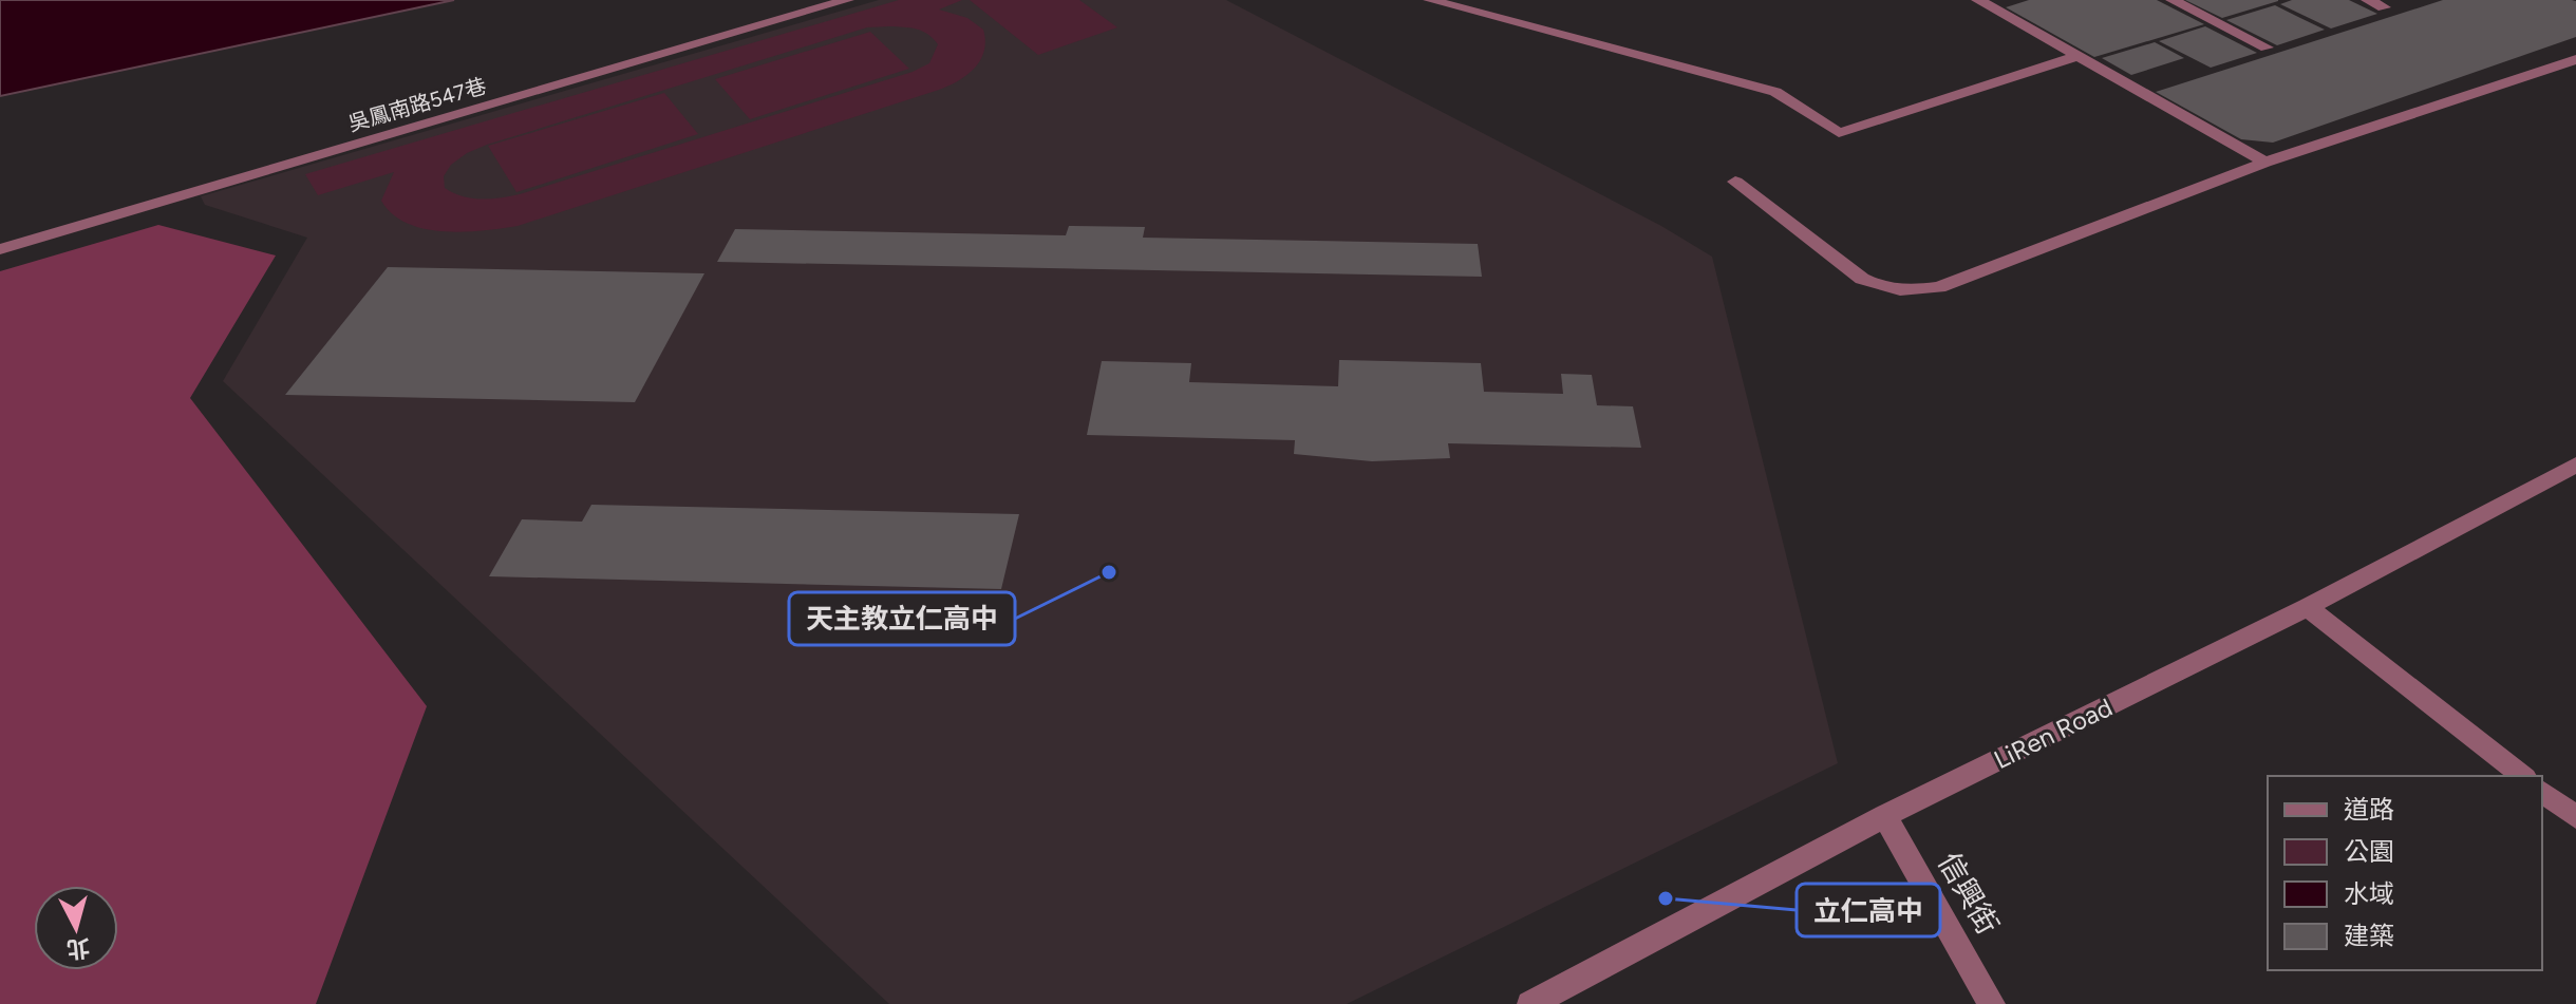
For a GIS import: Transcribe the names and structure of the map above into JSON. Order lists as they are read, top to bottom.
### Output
{
  "streets": {
    "street": ["吳鳳南路547巷", "LiRen Road", "信興街"]
  },
  "crossings": [
    ["LiRen Road", "信興街"]
  ],
  "places": ["天主教立仁高中", "立仁高中"],
  "legend": [
    "道路",
    "公園",
    "水域",
    "建築"
  ],
  "north": "bottom"
}
